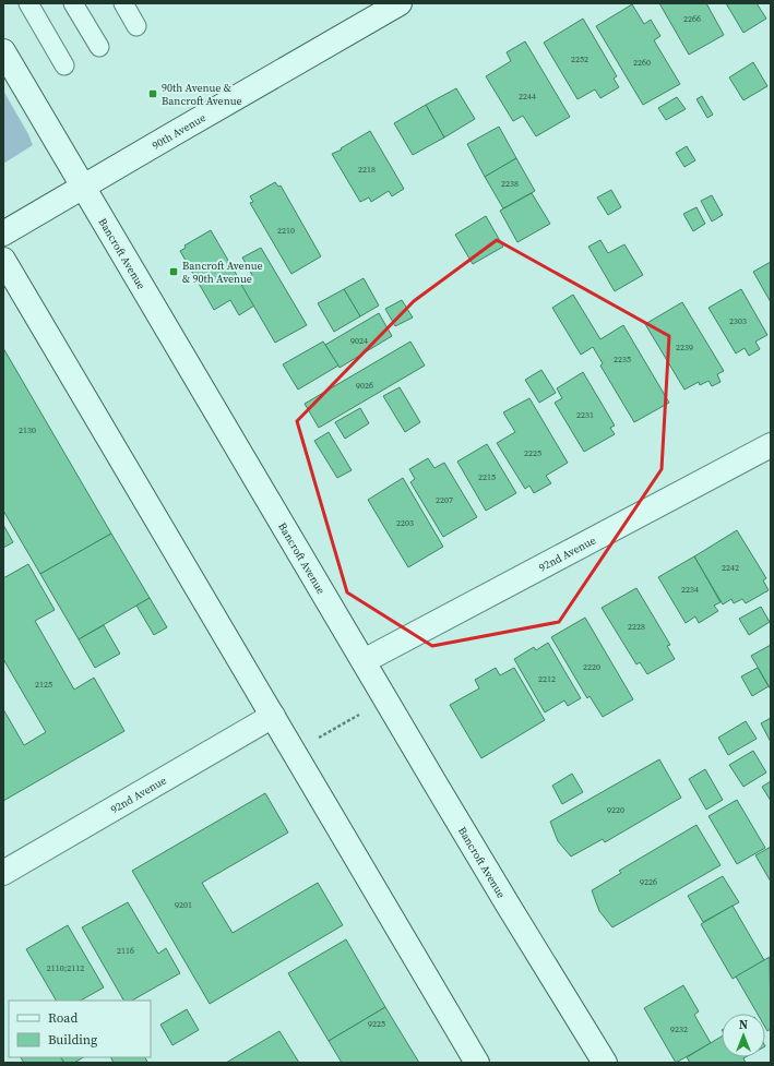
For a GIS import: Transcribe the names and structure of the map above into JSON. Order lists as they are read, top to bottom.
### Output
{
  "streets": {
    "main road": ["90th Avenue", "Bancroft Avenue", "92nd Avenue"]
  },
  "crossings": [
    ["90th Avenue", "Bancroft Avenue"],
    ["Bancroft Avenue", "92nd Avenue"]
  ],
  "places": {
    "transit": ["90th Avenue & Bancroft Avenue", "Bancroft Avenue & 90th Avenue"]
  },
  "house_numbers": [
    "2266",
    "2252",
    "2260",
    "2244",
    "2218",
    "2238",
    "2210",
    "2303",
    "9024",
    "2239",
    "2235",
    "9026",
    "2231",
    "2130",
    "2225",
    "2215",
    "2207",
    "2203",
    "2242",
    "2234",
    "2228",
    "2220",
    "2212",
    "2125",
    "9220",
    "9226",
    "9201",
    "2116",
    "2110;2112",
    "9225",
    "9232"
  ],
  "legend": ["Road", "Building"],
  "north": "top"
}
